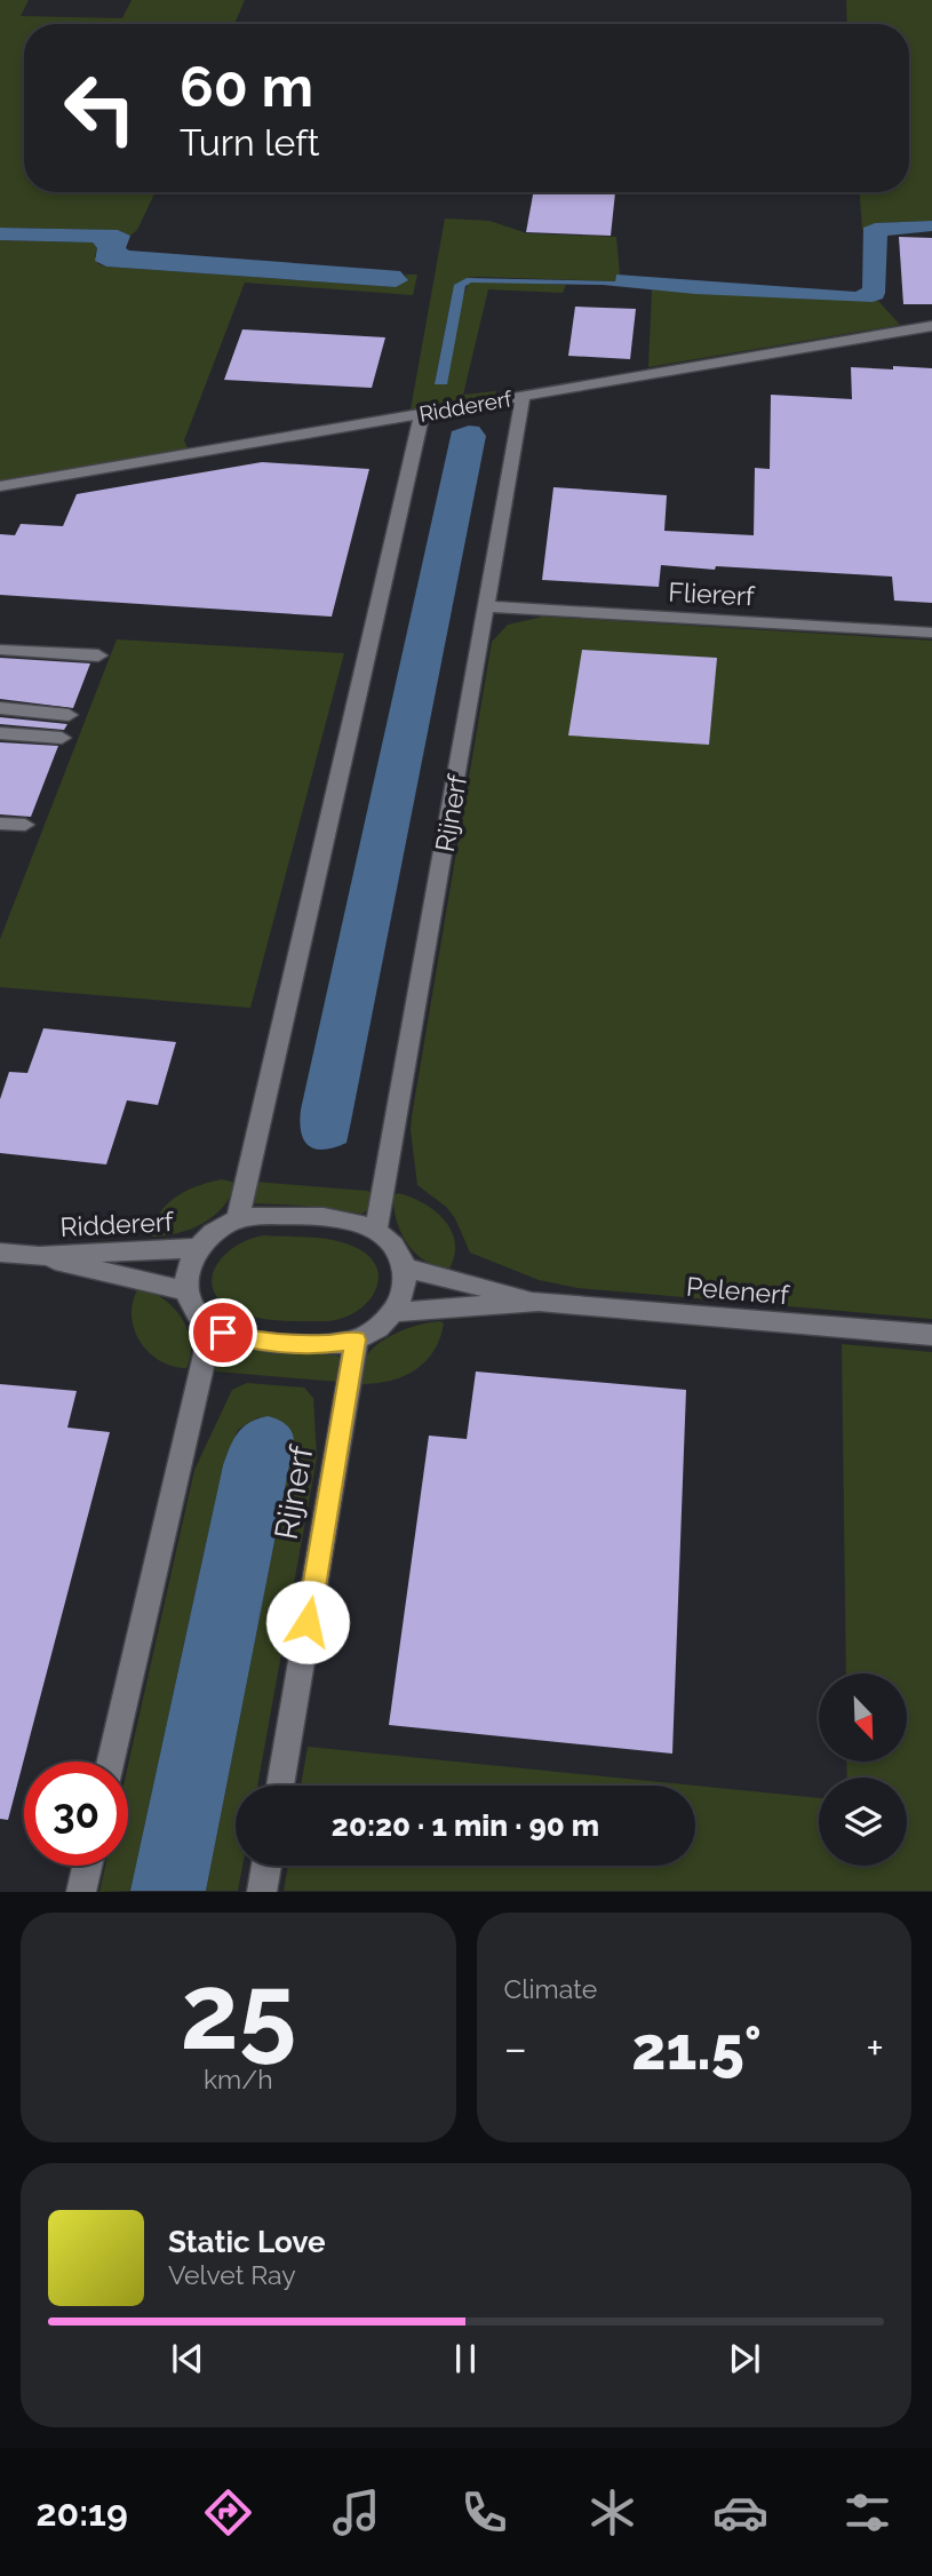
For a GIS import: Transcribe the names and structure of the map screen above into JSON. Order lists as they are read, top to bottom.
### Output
{
  "streets": {
    "street": [
      "Riddererf",
      "Fliererf",
      "Rijnerf",
      "Pelenerf"
    ]
  },
  "crossings": [
    ["Riddererf", "Rijnerf"],
    ["Riddererf", "Pelenerf"],
    ["Fliererf", "Rijnerf"],
    ["Rijnerf", "Pelenerf"]
  ],
  "north": "bottom right",
  "page": {
    "turn": ["60 m", "Turn left"],
    "limit": "30",
    "trip": "20:20 · 1 min · 90 m",
    "tile": [
      ["25", "km/h"],
      "Climate"
    ],
    "heat": ["−", "21.5°", "+"],
    "song": ["Static Love", "Velvet Ray"],
    "tabs": "20:19"
  }
}
